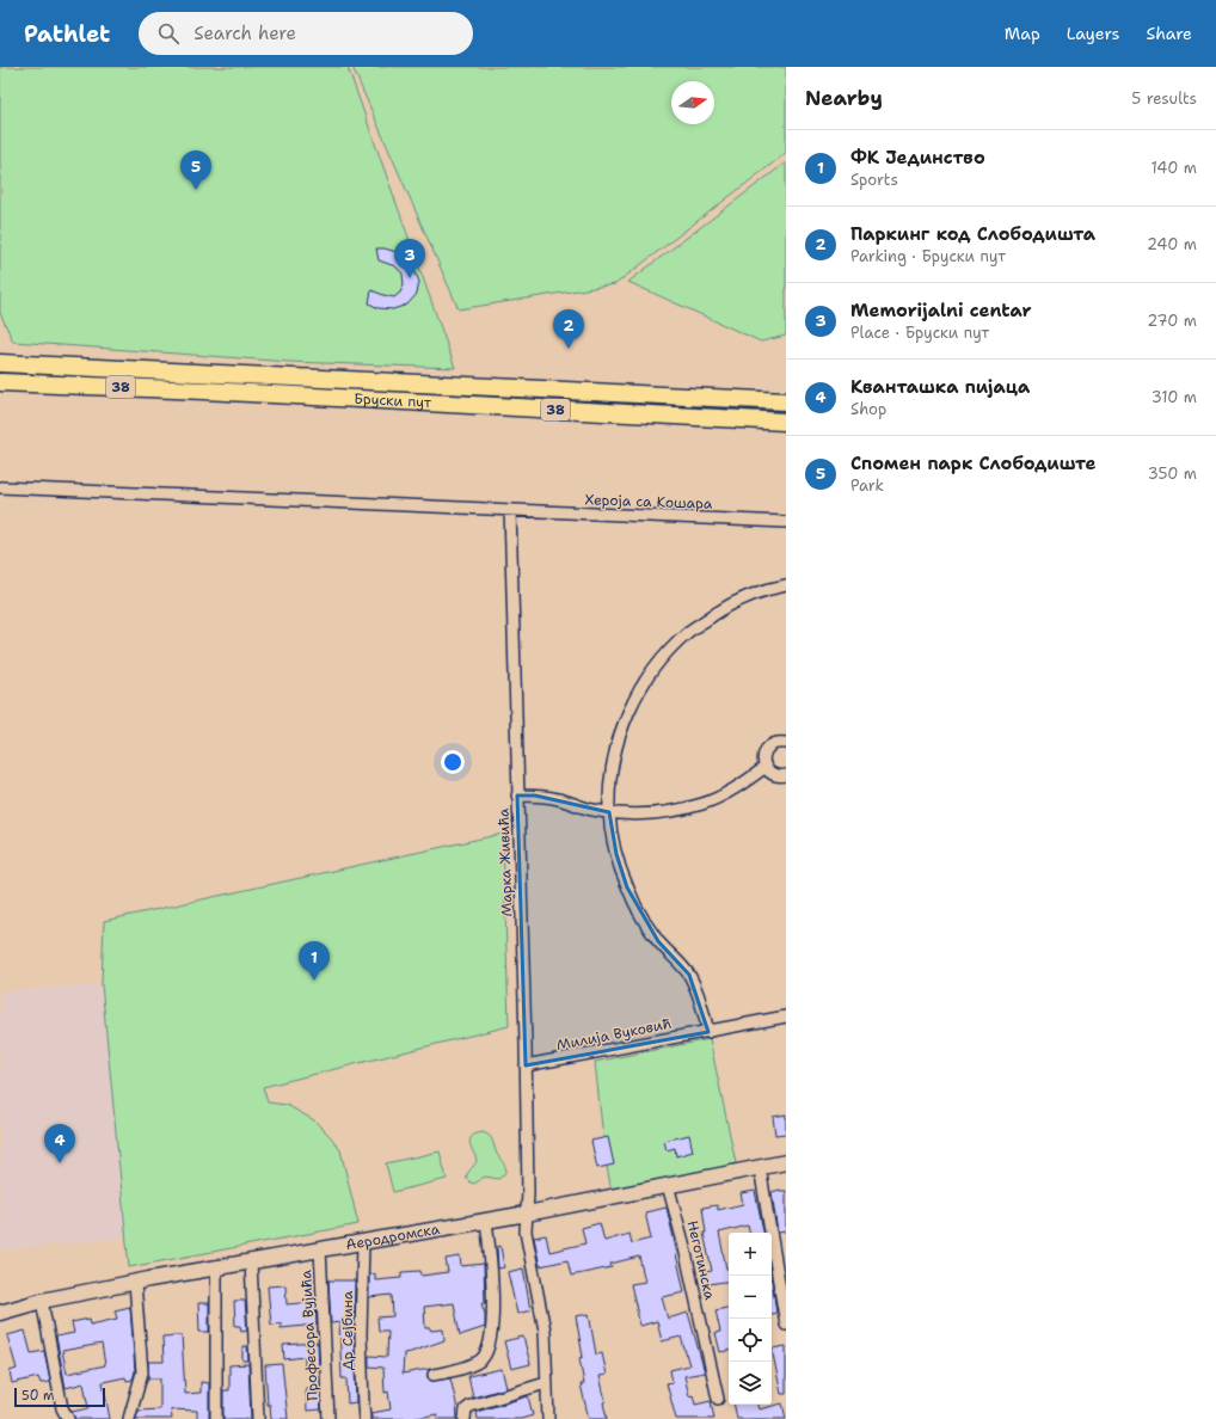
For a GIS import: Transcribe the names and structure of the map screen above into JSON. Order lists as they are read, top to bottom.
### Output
{
  "streets": {
    "main road": ["38", "Бруски пут"],
    "street": [
      "Хероја са Кошара",
      "Марка Живића",
      "Милија Вуковић",
      "Аеродромска",
      "Неготинска",
      "Др Сејбина",
      "Професора Вујића"
    ]
  },
  "crossings": [
    ["Хероја са Кошара", "Марка Живића"],
    ["Марка Живића", "Милија Вуковић"],
    ["Марка Живића", "Аеродромска"],
    ["Аеродромска", "Неготинска"],
    ["Аеродромска", "Др Сејбина"],
    ["Аеродромска", "Професора Вујића"]
  ],
  "scale_bar": "50 m",
  "north": "right",
  "page": {
    "header": "Pathlet",
    "search": "Search here",
    "nav": ["Map", "Layers", "Share"],
    "heading": ["Nearby", "5 results"],
    "list": [
      {
        "mark": "1",
        "name": "ФК Јединство",
        "note": "Sports",
        "value": "140 m"
      },
      {
        "mark": "2",
        "name": "Паркинг код Слободишта",
        "note": "Parking · Бруски пут",
        "value": "240 m"
      },
      {
        "mark": "3",
        "name": "Memorijalni centar",
        "note": "Place · Бруски пут",
        "value": "270 m"
      },
      {
        "mark": "4",
        "name": "Кванташка пијаца",
        "note": "Shop",
        "value": "310 m"
      },
      {
        "mark": "5",
        "name": "Спомен парк Слободиште",
        "note": "Park",
        "value": "350 m"
      }
    ],
    "pins": [
      "5",
      "3",
      "2",
      "1",
      "4"
    ],
    "map_buttons": ["+", "−"],
    "scale": "50 m"
  }
}
